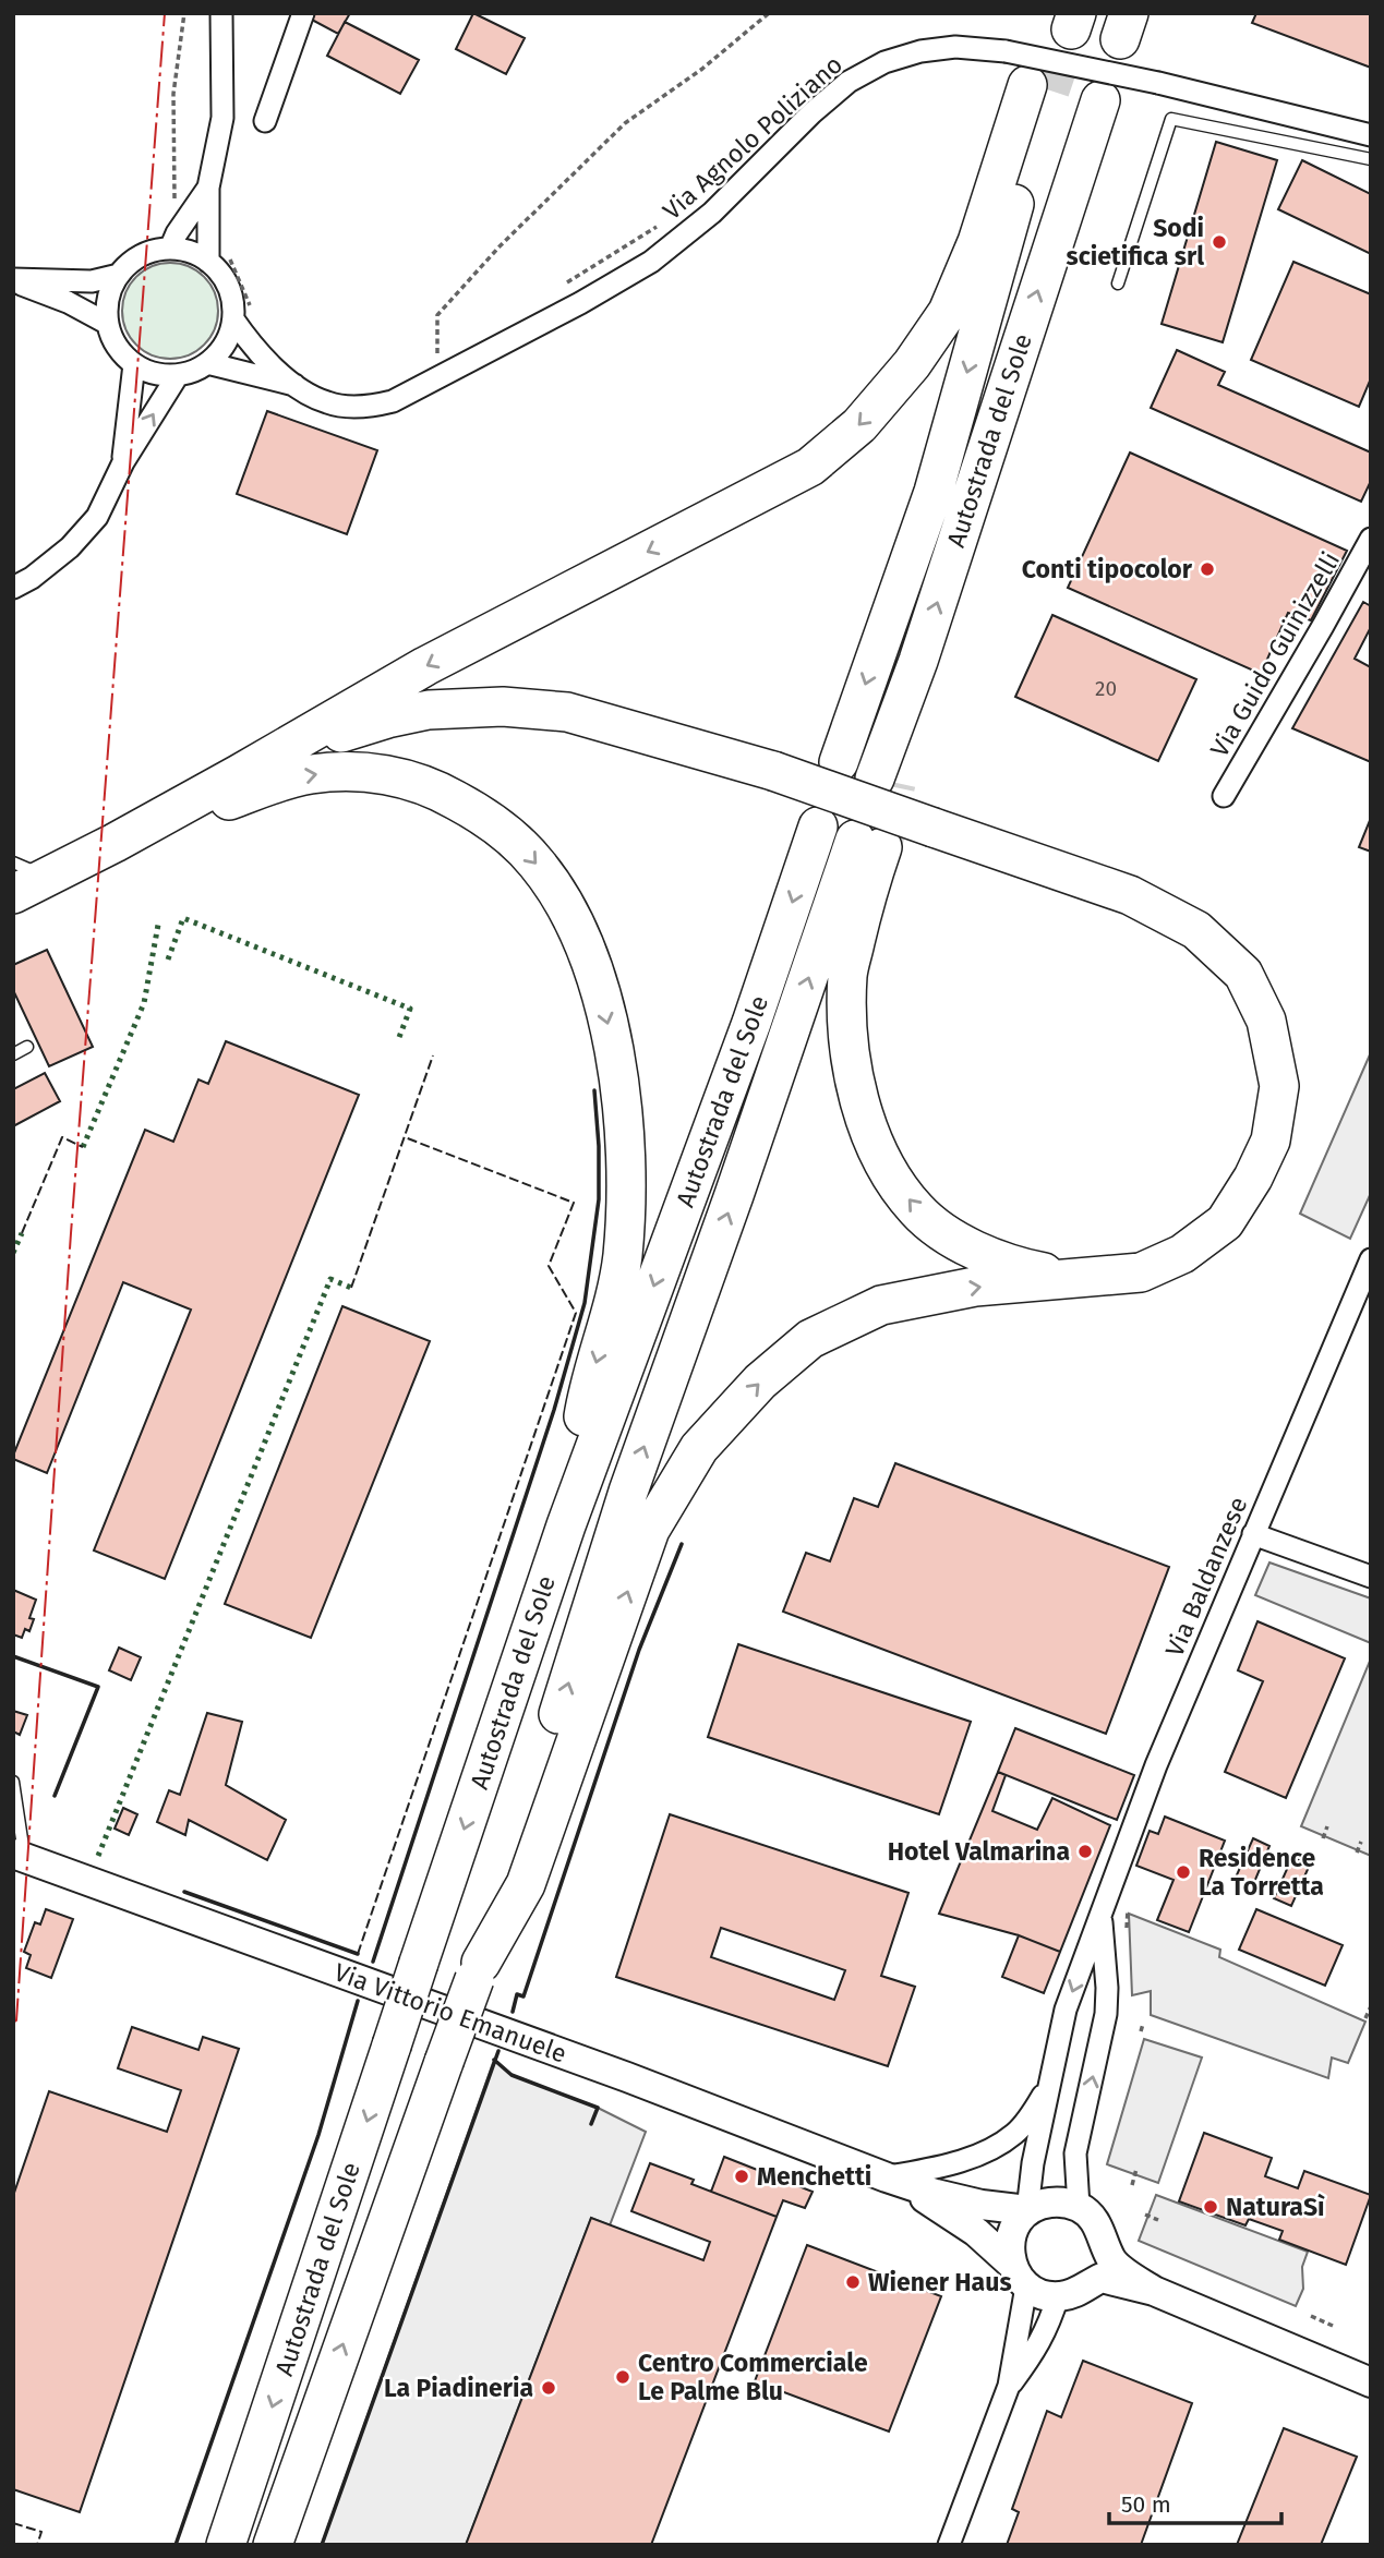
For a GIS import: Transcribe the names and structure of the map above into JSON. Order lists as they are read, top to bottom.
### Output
{
  "streets": {
    "highway": ["Autostrada del Sole"],
    "main road": ["Via Vittorio Emanuele"],
    "street": ["Via Agnolo Poliziano", "Via Guido Guinizzelli", "Via Baldanzese"]
  },
  "crossings": [
    ["Via Baldanzese", "Via Vittorio Emanuele"]
  ],
  "places": [
    "Sodi scietifica srl",
    "Conti tipocolor",
    "Hotel Valmarina",
    "Residence La Torretta",
    "Menchetti",
    "NaturaSì",
    "Wiener Haus",
    "Centro Commerciale Le Palme Blu",
    "La Piadineria"
  ],
  "house_numbers": ["20"],
  "scale_bar": "50 m"
}
